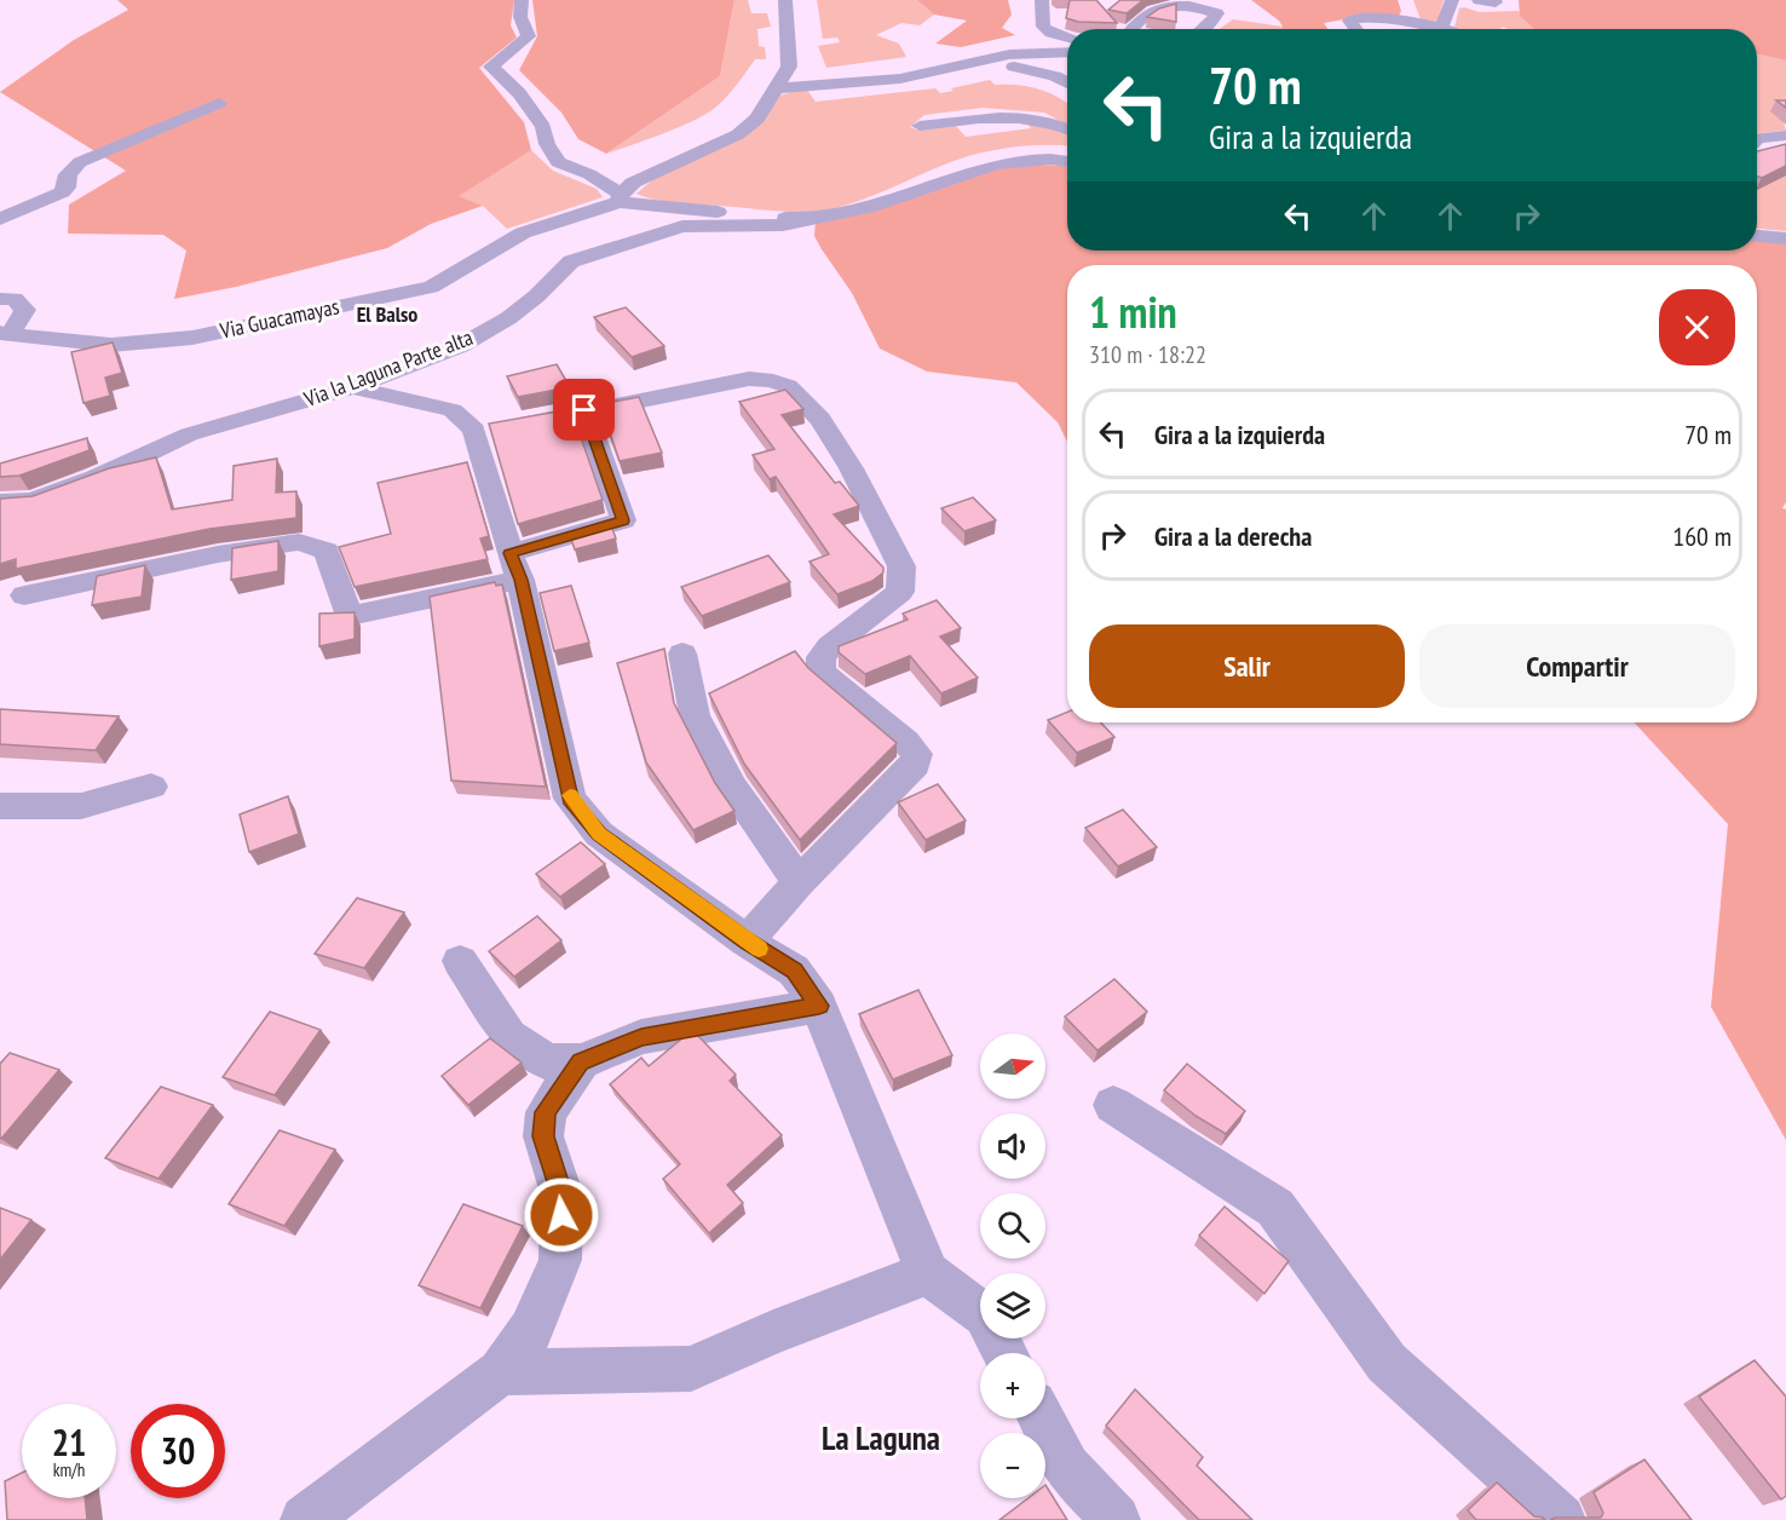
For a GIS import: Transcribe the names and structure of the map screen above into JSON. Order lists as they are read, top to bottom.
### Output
{
  "streets": {
    "street": ["Via Guacamayas", "Via la Laguna Parte alta"]
  },
  "districts": ["El Balso", "La Laguna"],
  "north": "right",
  "page": {
    "turn": ["70 m", "Gira a la izquierda"],
    "heading": ["1 min", "310 m · 18:22"],
    "list": [
      {
        "name": "Gira a la izquierda",
        "value": "70 m"
      },
      {
        "name": "Gira a la derecha",
        "value": "160 m"
      }
    ],
    "buttons": ["Salir", "Compartir"],
    "map_buttons": ["+", "−"],
    "speed": "21 km/h",
    "limit": "30"
  }
}
